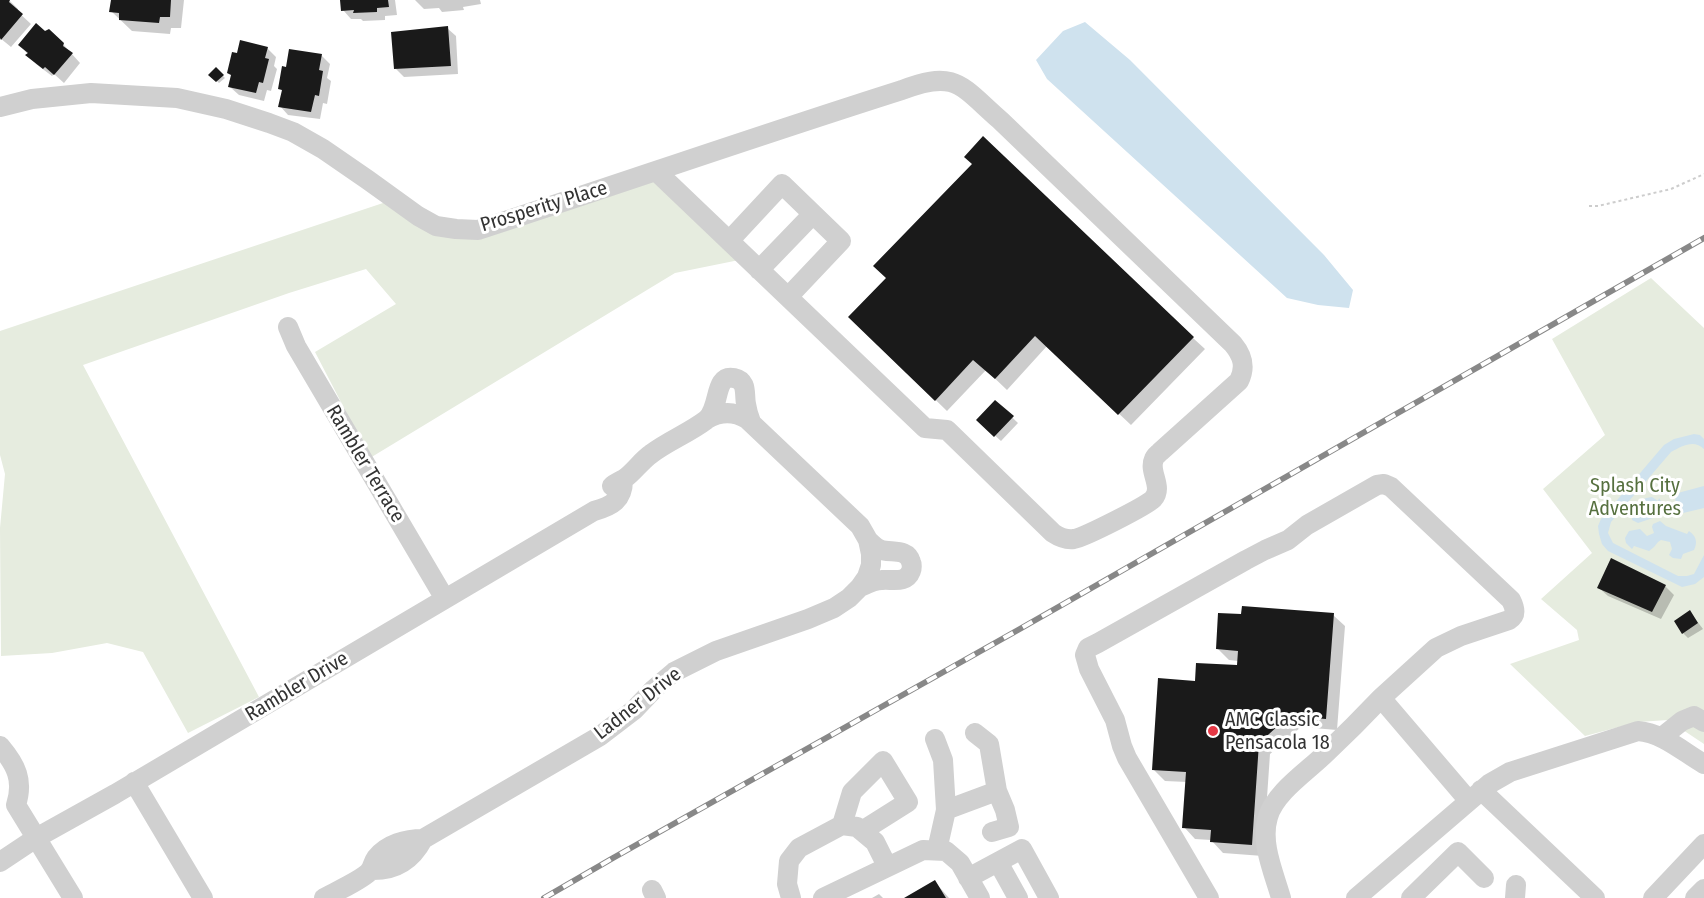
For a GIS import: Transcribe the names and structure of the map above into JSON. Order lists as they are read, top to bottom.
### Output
{
  "streets": {
    "street": [
      "Prosperity Place",
      "Rambler Terrace",
      "Rambler Drive",
      "Ladner Drive"
    ]
  },
  "crossings": [
    ["Rambler Terrace", "Rambler Drive"],
    ["Rambler Drive", "Ladner Drive"]
  ],
  "parks": ["Splash City Adventures"],
  "places": ["AMC Classic Pensacola 18"]
}
